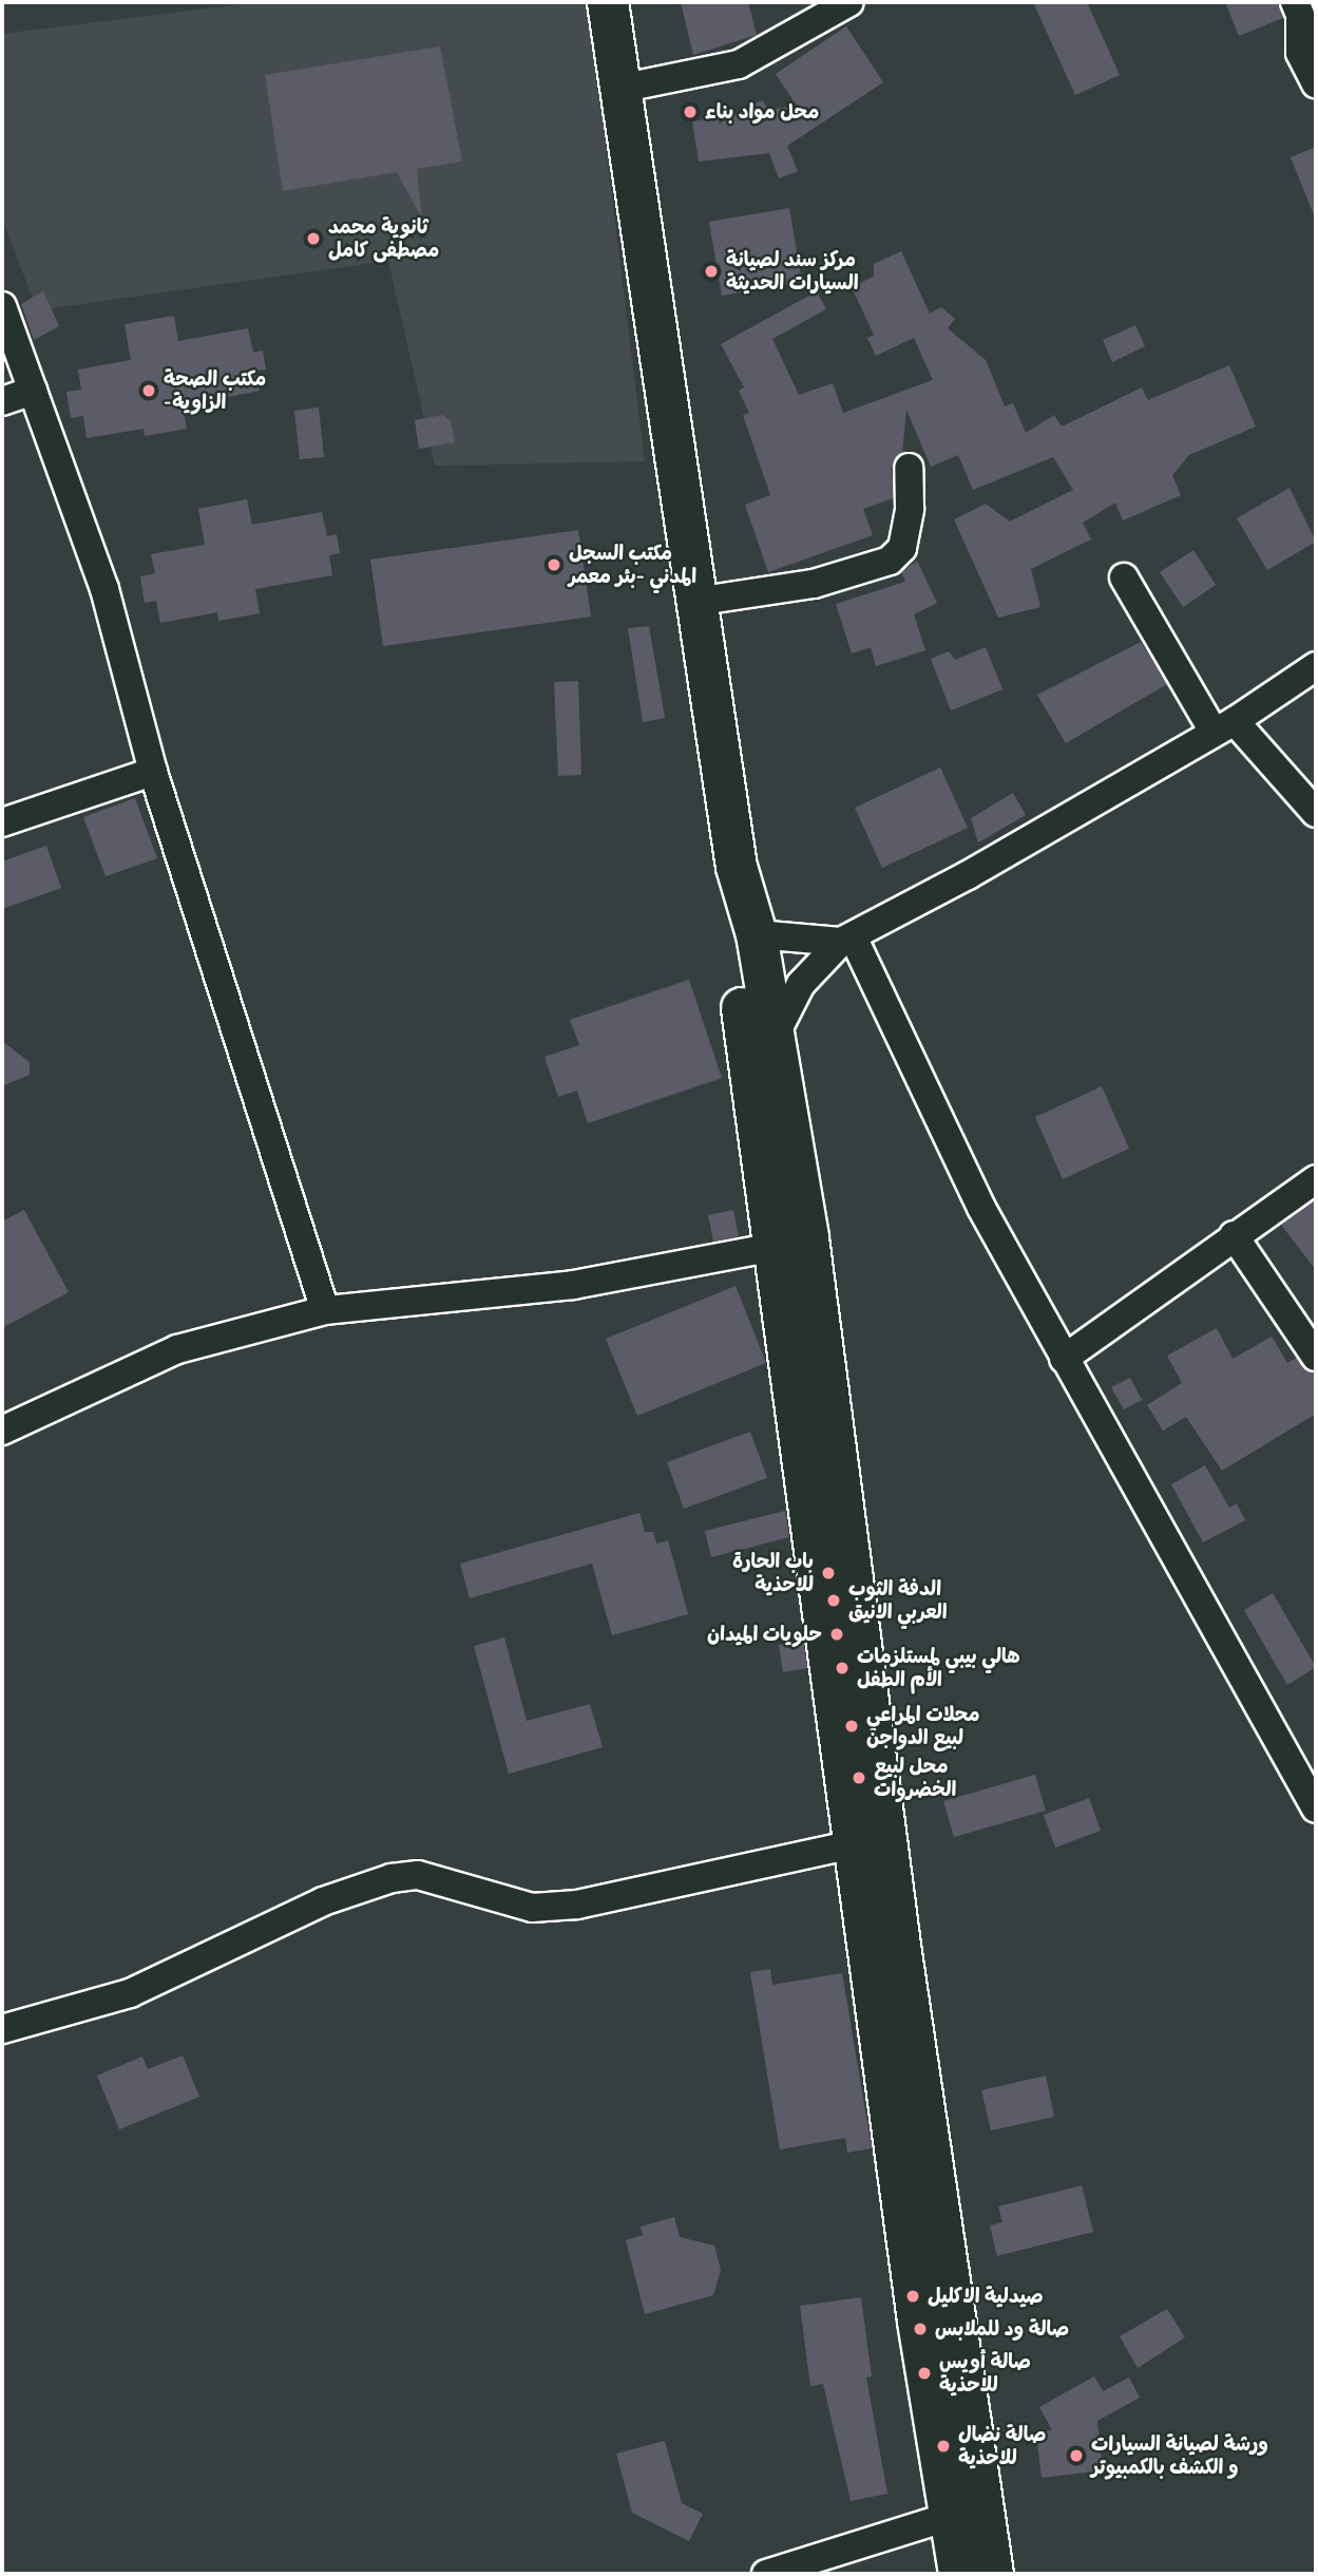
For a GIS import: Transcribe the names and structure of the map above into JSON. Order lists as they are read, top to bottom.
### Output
{
  "places": [
    "محل مواد بناء",
    "ثانوية محمد مصطفى كامل",
    "مركز سند لصيانة السيارات الحديثة",
    "مكتب الصحة -الزاوية",
    "مكتب السجل المدني -بئر معمر",
    "باب الحارة للاحذية",
    "الدفة الثوب العربي الانيق",
    "حلويات الميدان",
    "هالي بيبي لمستلزمات الأم الطفل",
    "محلات المراعي لبيع الدواجن",
    "محل لبيع الخضروات",
    "صيدلية الاكليل",
    "صالة ود للملابس",
    "صالة أويس للاحذية",
    "صالة نضال للاحذية",
    "ورشة لصيانة السيارات و الكشف بالكمبيوتر"
  ]
}
